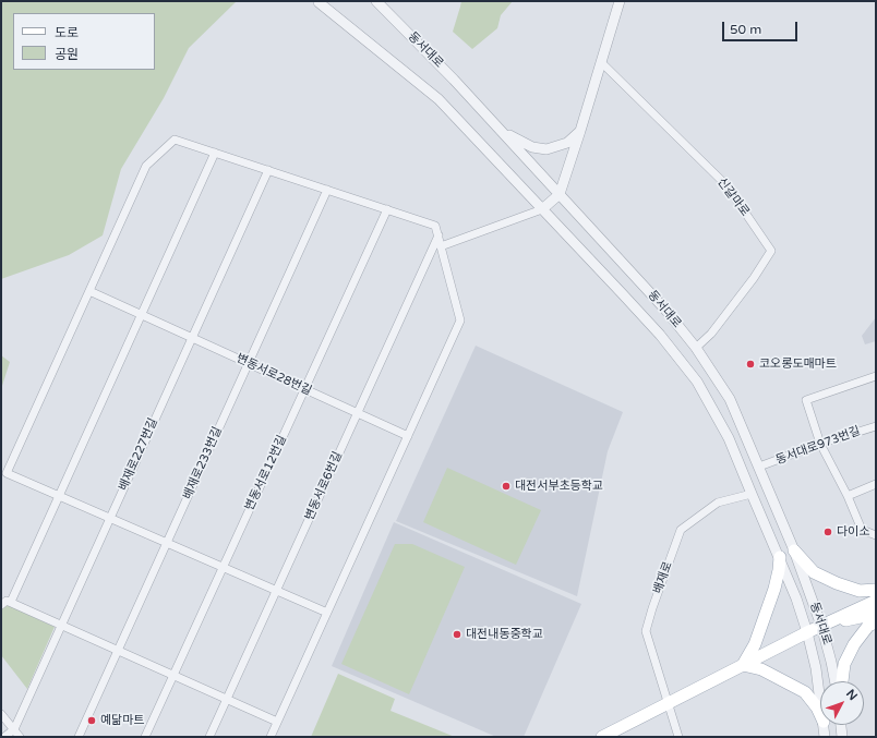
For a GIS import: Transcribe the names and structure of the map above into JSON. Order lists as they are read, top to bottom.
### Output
{
  "streets": {
    "street": [
      "동서대로",
      "신갈마로",
      "변동서로28번길",
      "동서대로973번길",
      "배재로227번길",
      "배재로233번길",
      "변동서로12번길",
      "변동서로6번길",
      "배재로"
    ]
  },
  "crossings": [
    ["동서대로", "신갈마로"],
    ["동서대로", "동서대로973번길"],
    ["동서대로", "배재로"],
    ["변동서로28번길", "배재로227번길"],
    ["변동서로28번길", "배재로233번길"],
    ["변동서로28번길", "변동서로12번길"],
    ["변동서로28번길", "변동서로6번길"]
  ],
  "places": [
    "코오롱도매마트",
    "대전서부초등학교",
    "다이소",
    "대전내동중학교",
    "예닮마트"
  ],
  "legend": ["도로", "공원"],
  "scale_bar": "50 m",
  "north": "top right"
}
